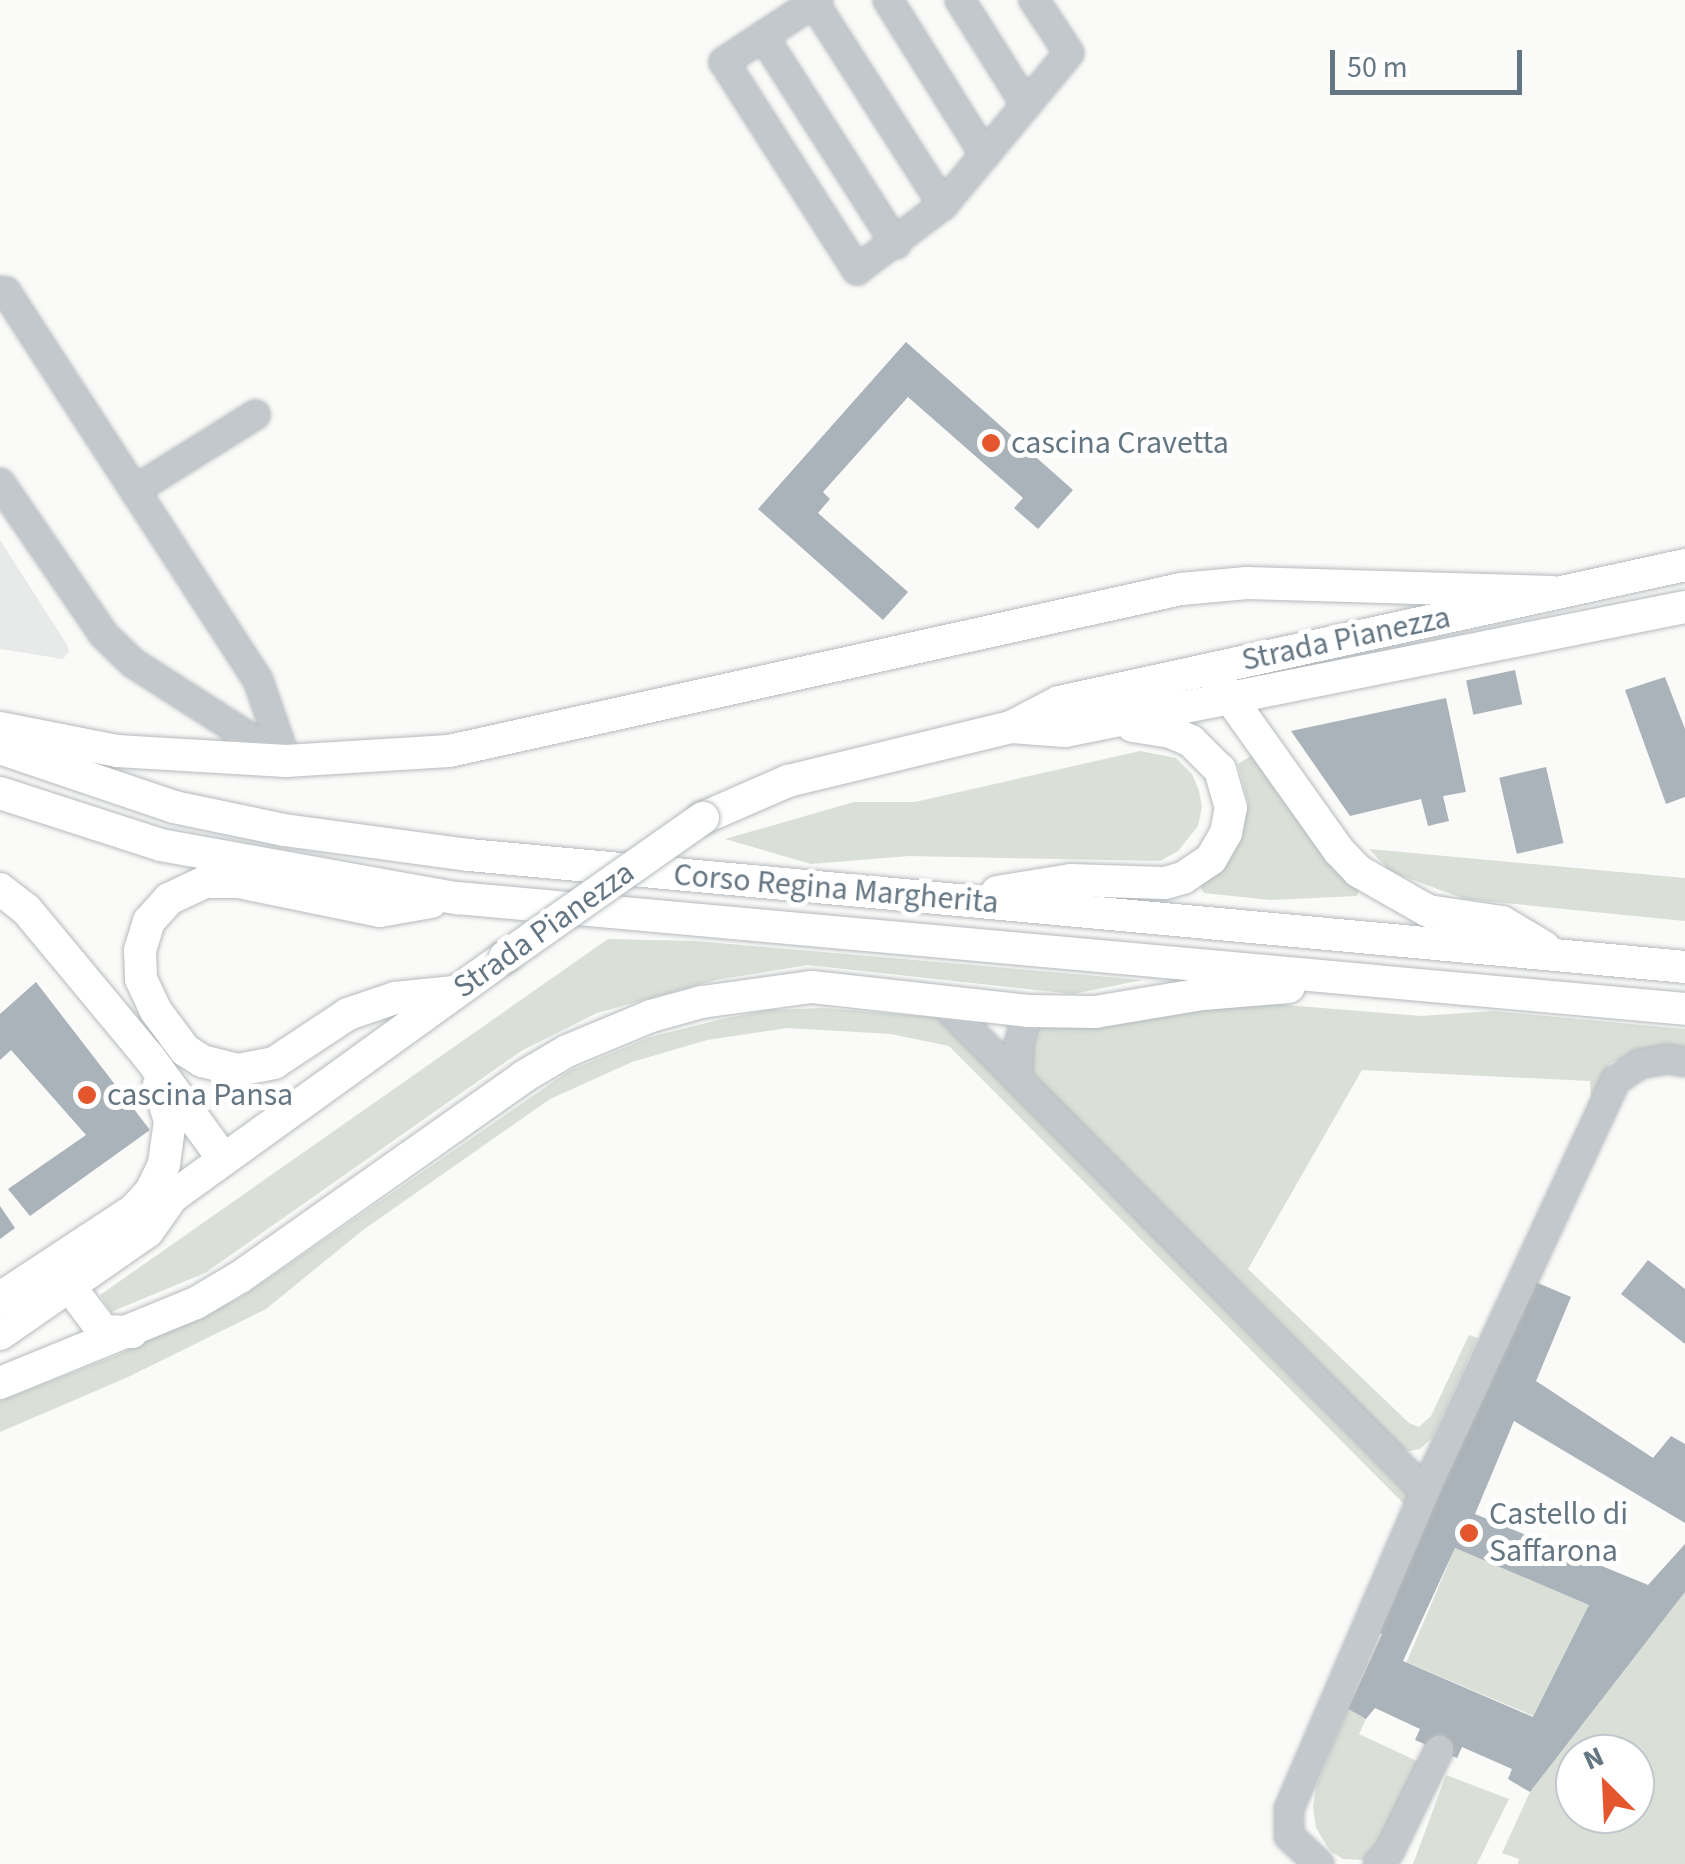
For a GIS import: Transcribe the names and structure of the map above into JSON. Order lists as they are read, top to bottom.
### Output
{
  "streets": {
    "main road": ["Strada Pianezza", "Corso Regina Margherita"]
  },
  "places": ["cascina Cravetta", "cascina Pansa", "Castello di Saffarona"],
  "scale_bar": "50 m",
  "north": "top left"
}
